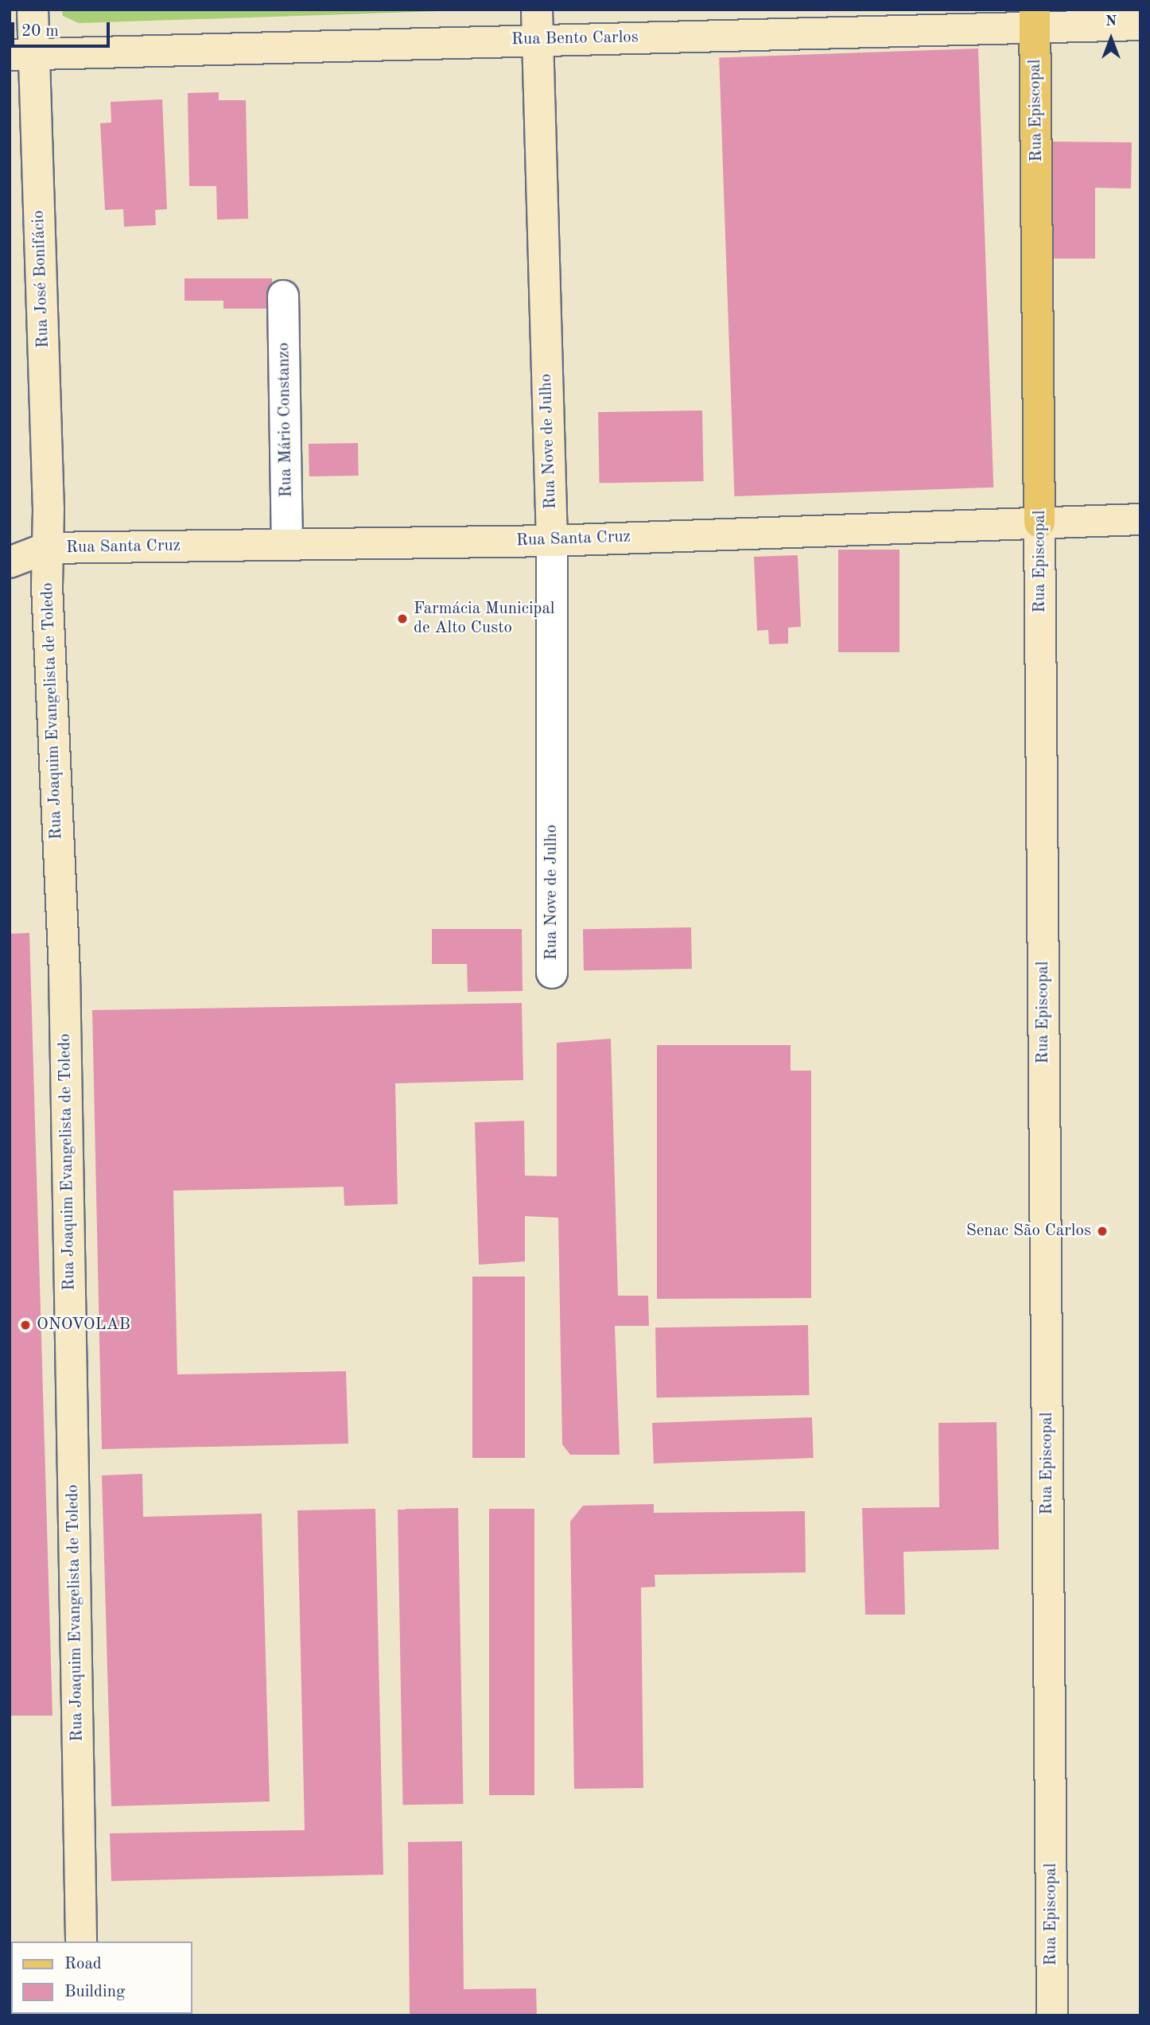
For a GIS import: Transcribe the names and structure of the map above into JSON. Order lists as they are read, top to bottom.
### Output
{
  "streets": {
    "main road": [
      "Rua Bento Carlos",
      "Rua Episcopal",
      "Rua José Bonifácio",
      "Rua Nove de Julho",
      "Rua Santa Cruz",
      "Rua Joaquim Evangelista de Toledo"
    ],
    "street": ["Rua Mário Constanzo"]
  },
  "crossings": [
    ["Rua Bento Carlos", "Rua Episcopal"],
    ["Rua Bento Carlos", "Rua José Bonifácio"],
    ["Rua Bento Carlos", "Rua Nove de Julho"],
    ["Rua Episcopal", "Rua Santa Cruz"],
    ["Rua José Bonifácio", "Rua Santa Cruz"],
    ["Rua José Bonifácio", "Rua Joaquim Evangelista de Toledo"],
    ["Rua Mário Constanzo", "Rua Santa Cruz"],
    ["Rua Nove de Julho", "Rua Santa Cruz"],
    ["Rua Santa Cruz", "Rua Joaquim Evangelista de Toledo"]
  ],
  "places": ["Farmácia Municipal de Alto Custo", "Senac São Carlos", "ONOVOLAB"],
  "legend": ["Road", "Building"],
  "scale_bar": "20 m",
  "north": "top"
}
